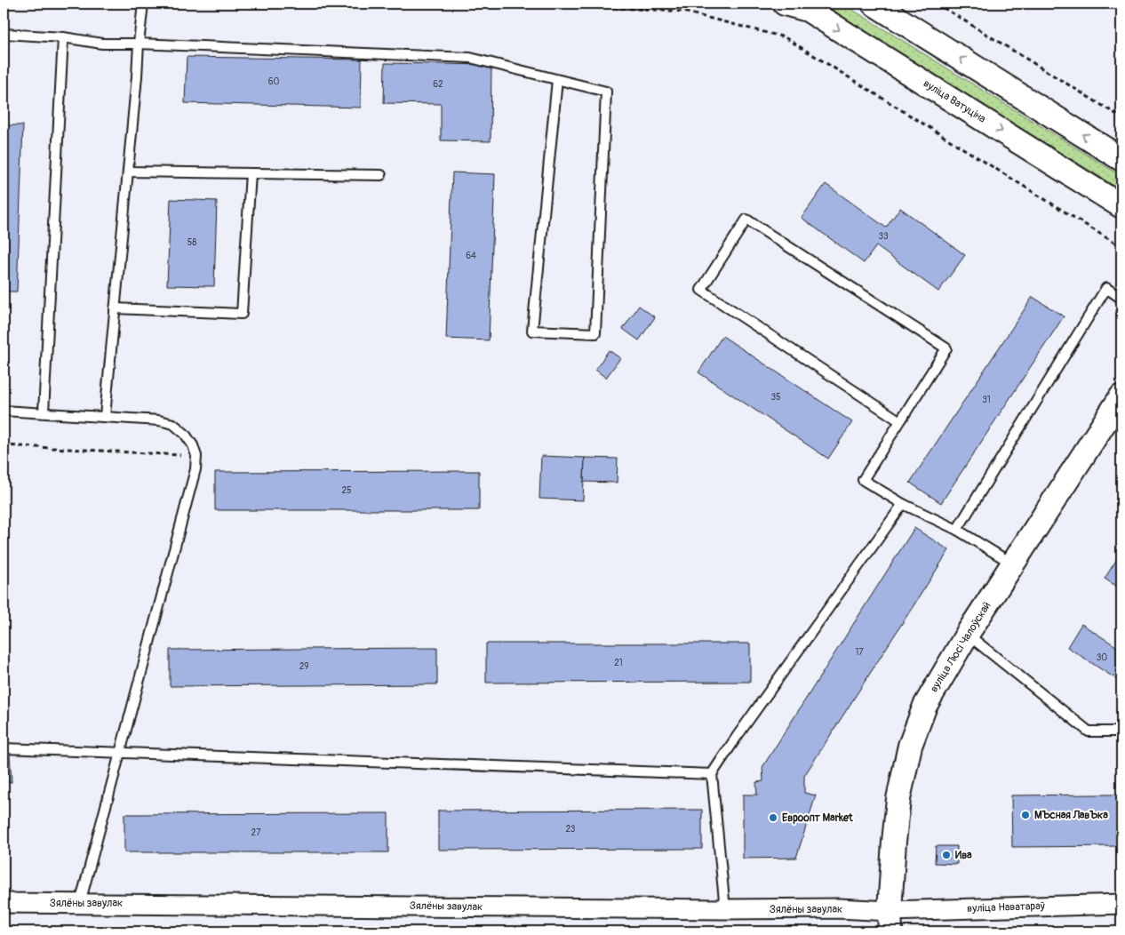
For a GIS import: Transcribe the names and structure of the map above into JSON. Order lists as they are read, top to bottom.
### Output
{
  "streets": {
    "street": [
      "вуліца Ватуціна",
      "вуліца Люсі Чалоўскай",
      "Зялёны завулак",
      "вуліца Наватараў"
    ]
  },
  "crossings": [
    ["вуліца Люсі Чалоўскай", "Зялёны завулак"],
    ["вуліца Люсі Чалоўскай", "вуліца Наватараў"],
    ["Зялёны завулак", "вуліца Наватараў"]
  ],
  "places": ["МЪсная ЛавЪка", "Евроопт Market", "Ива"],
  "house_numbers": [
    "60",
    "62",
    "33",
    "58",
    "64",
    "35",
    "31",
    "25",
    "17",
    "30",
    "21",
    "29",
    "23",
    "27"
  ]
}
